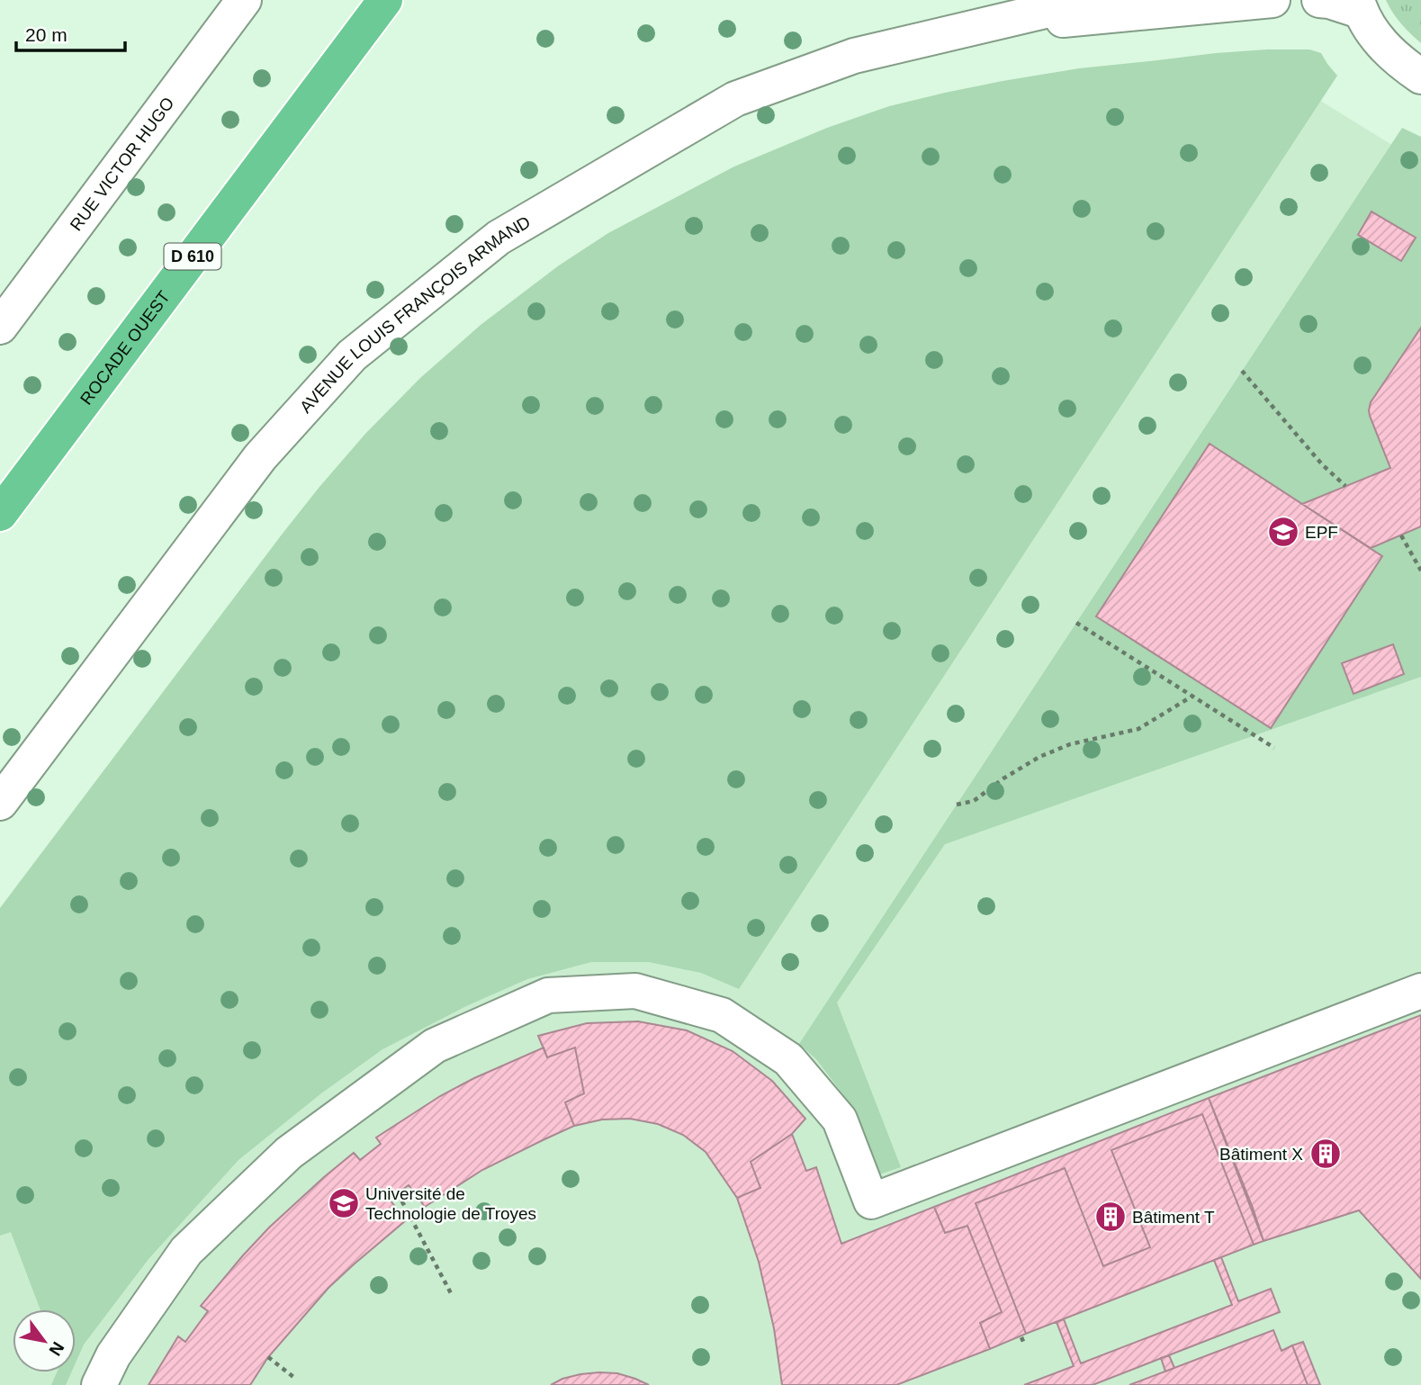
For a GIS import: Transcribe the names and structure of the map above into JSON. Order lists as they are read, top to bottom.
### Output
{
  "streets": {
    "main road": ["D 610", "ROCADE OUEST"],
    "street": ["RUE VICTOR HUGO", "AVENUE LOUIS FRANÇOIS ARMAND"]
  },
  "places": {
    "school or university": ["EPF", "Université de Technologie de Troyes"],
    "building": ["Bâtiment X", "Bâtiment T"]
  },
  "scale_bar": "20 m",
  "north": "bottom right"
}
